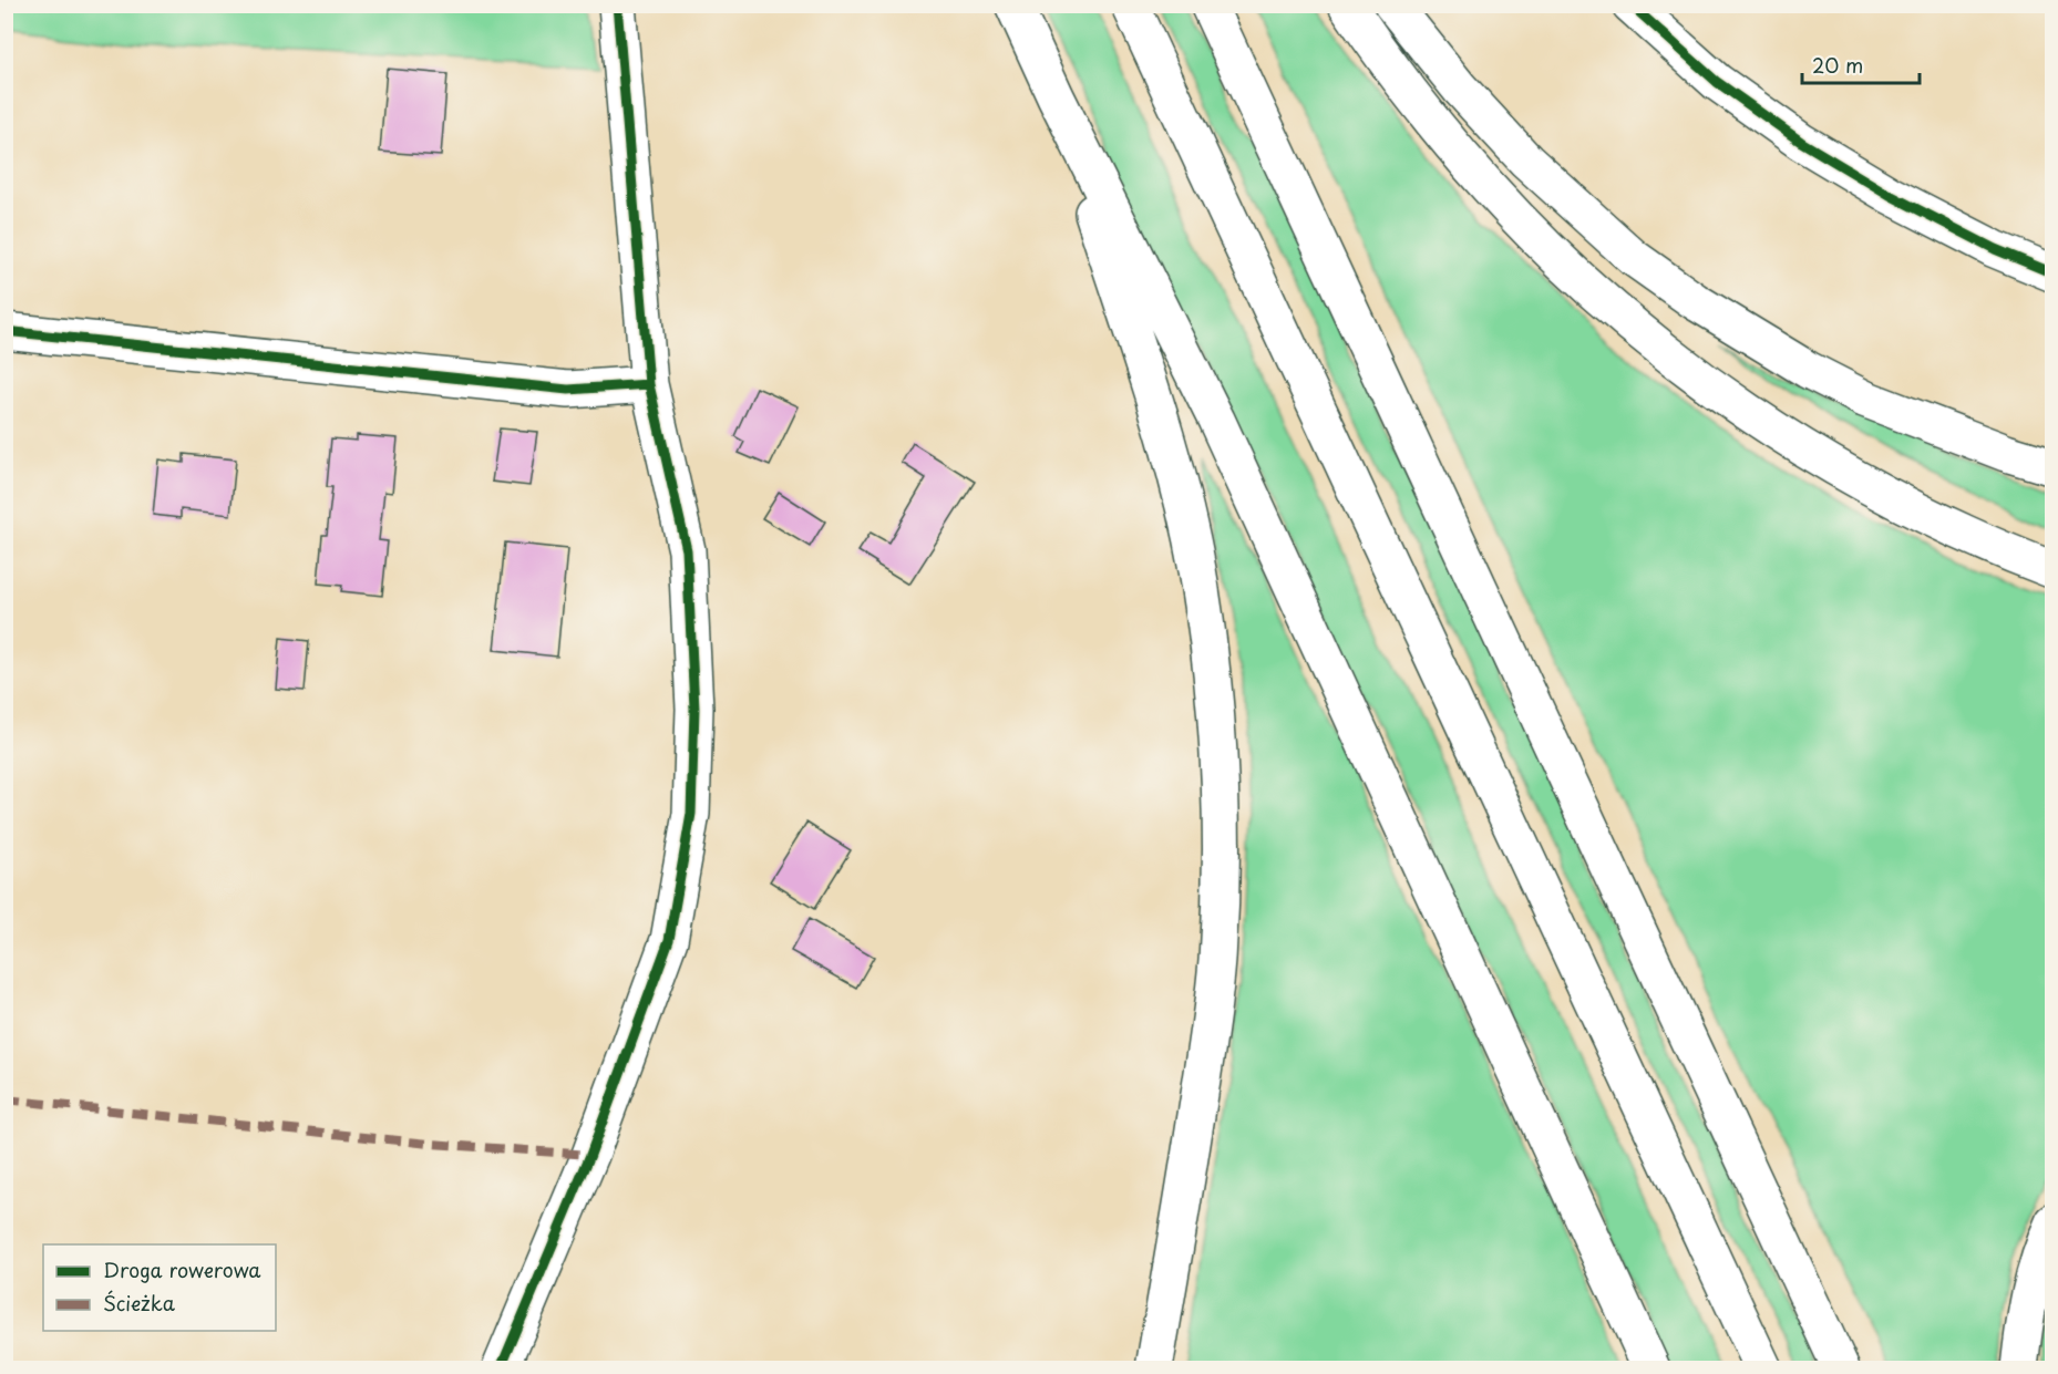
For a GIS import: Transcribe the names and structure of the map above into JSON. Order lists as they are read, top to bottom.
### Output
{
  "legend": ["Droga rowerowa", "Ścieżka"],
  "scale_bar": "20 m"
}
